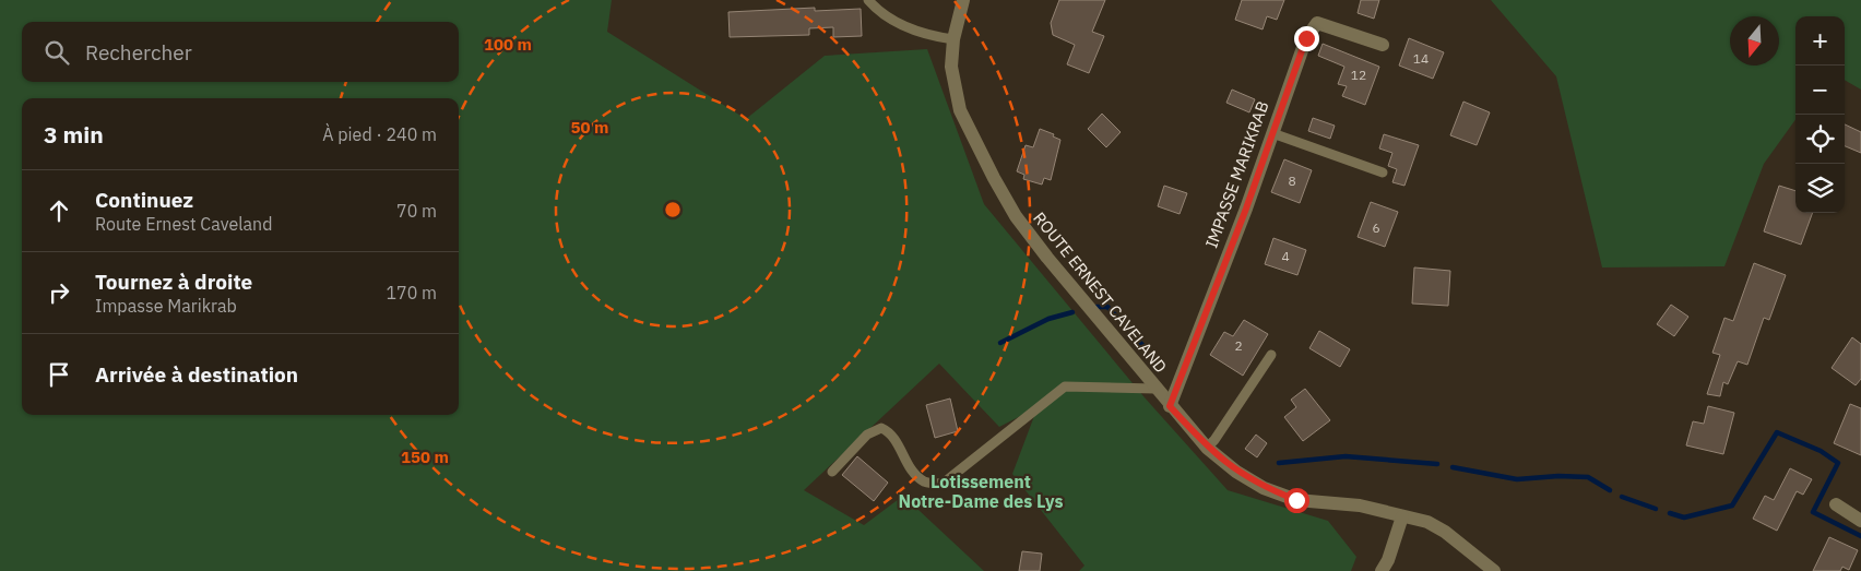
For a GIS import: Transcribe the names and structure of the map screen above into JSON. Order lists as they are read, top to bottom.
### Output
{
  "streets": {
    "street": ["IMPASSE MARIKRAB", "ROUTE ERNEST CAVELAND"]
  },
  "crossings": [
    ["IMPASSE MARIKRAB", "ROUTE ERNEST CAVELAND"]
  ],
  "districts": ["Lotissement Notre-Dame des Lys"],
  "house_numbers": [
    "14",
    "12",
    "8",
    "6",
    "4",
    "2"
  ],
  "north": "bottom",
  "page": {
    "map_buttons": ["+", "−"],
    "search": "Rechercher",
    "heading": ["3 min", "À pied · 240 m"],
    "list": [
      ["Continuez", "Route Ernest Caveland", "70 m"],
      ["Tournez à droite", "Impasse Marikrab", "170 m"],
      "Arrivée à destination"
    ]
  },
  "rings": ["100 m", "50 m", "150 m"]
}
